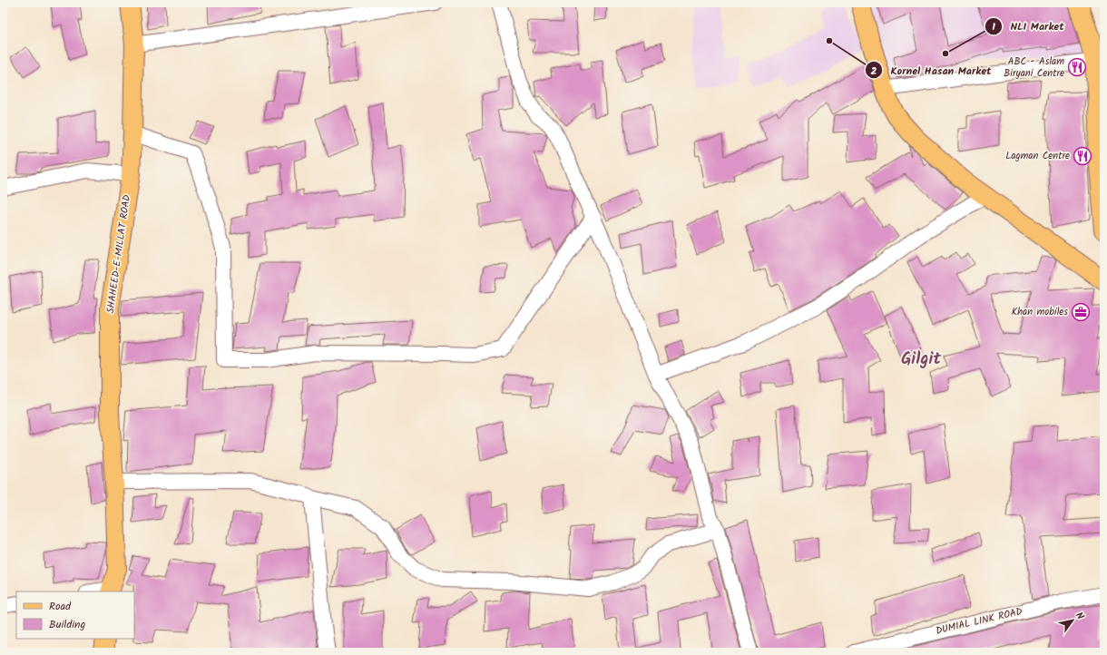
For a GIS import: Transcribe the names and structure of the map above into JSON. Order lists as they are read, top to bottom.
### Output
{
  "streets": {
    "main road": ["SHAHEED-E-MILLAT ROAD"],
    "street": ["DUMIAL LINK ROAD"]
  },
  "districts": ["Gilgit"],
  "places": {
    "other": ["Kornel Hasan Market", "NLI Market"],
    "restaurant": ["ABC - Aslam Biryani Centre", "Lagman Centre"],
    "office": ["Khan mobiles"]
  },
  "legend": ["Road", "Building"],
  "north": "top right"
}
